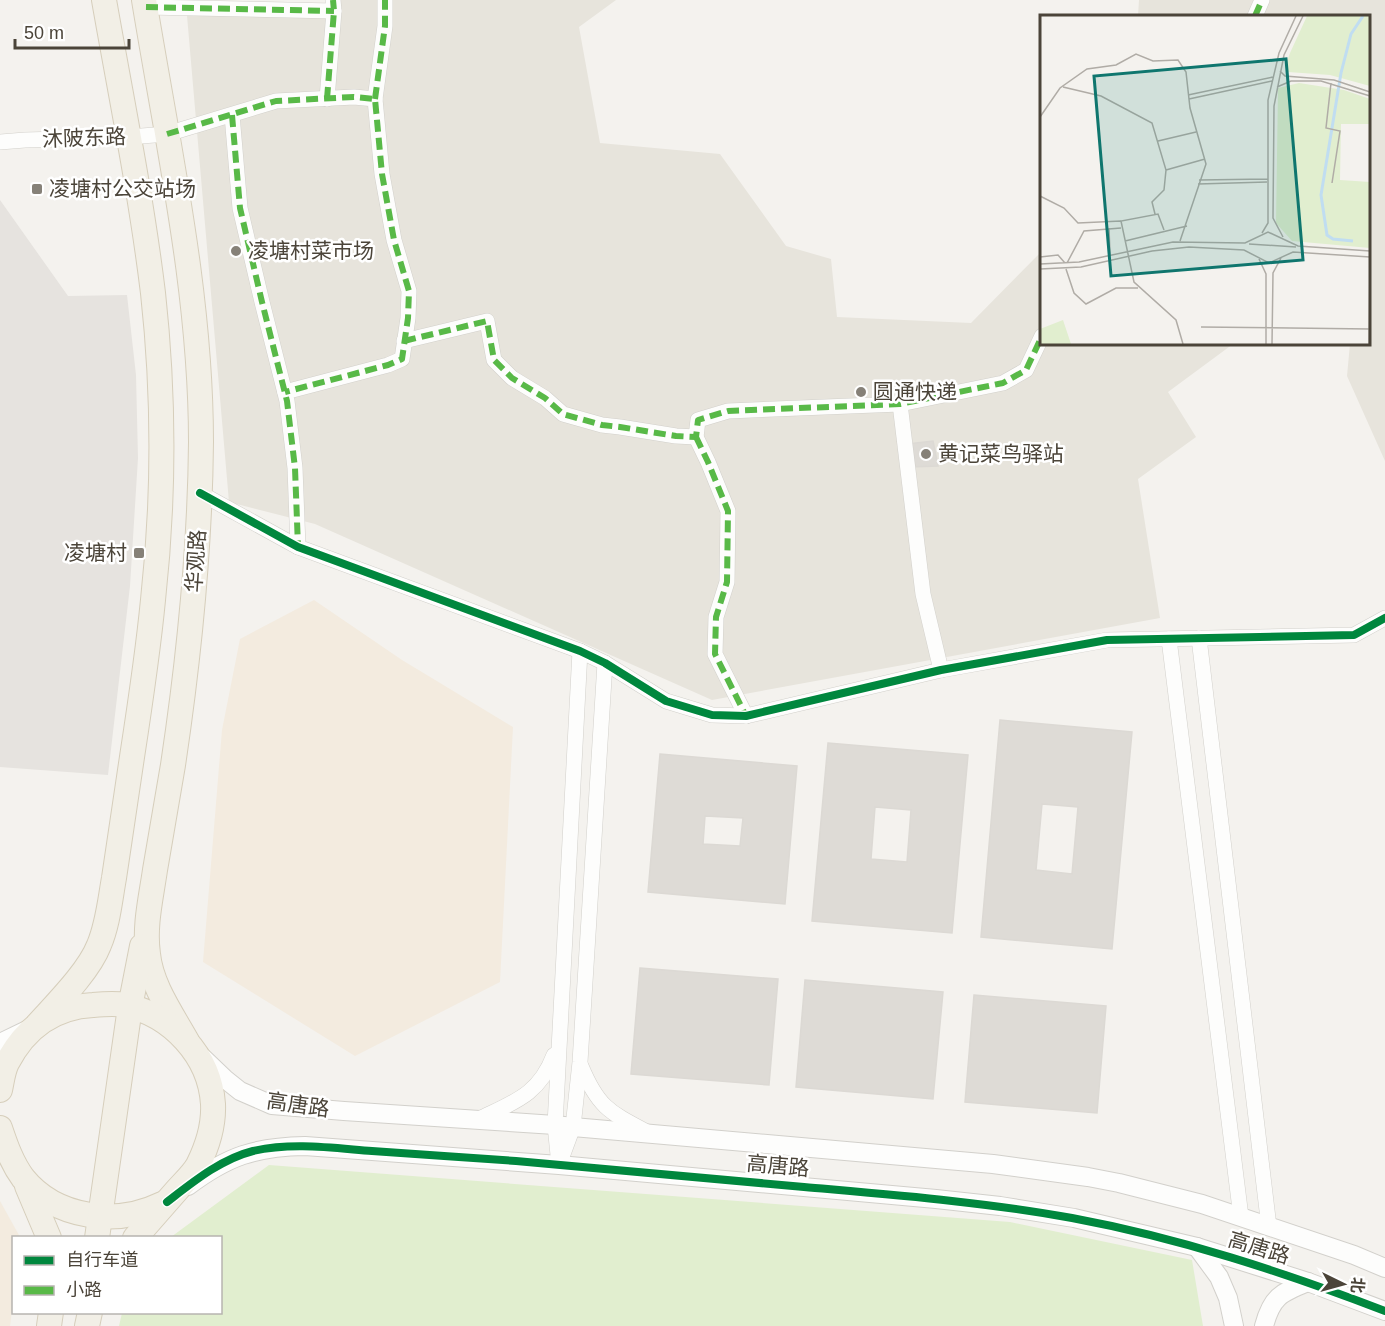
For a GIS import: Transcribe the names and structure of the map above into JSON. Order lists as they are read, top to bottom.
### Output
{
  "streets": {
    "main road": ["华观路"],
    "street": ["沐陂东路", "高唐路"]
  },
  "crossings": [
    ["沐陂东路", "华观路"],
    ["华观路", "高唐路"]
  ],
  "places": {
    "transit": ["凌塘村公交站场", "凌塘村"],
    "other": ["凌塘村菜市场", "圆通快递", "黄记菜鸟驿站"]
  },
  "legend": ["自行车道", "小路"],
  "scale_bar": "50 m",
  "north": "right"
}
